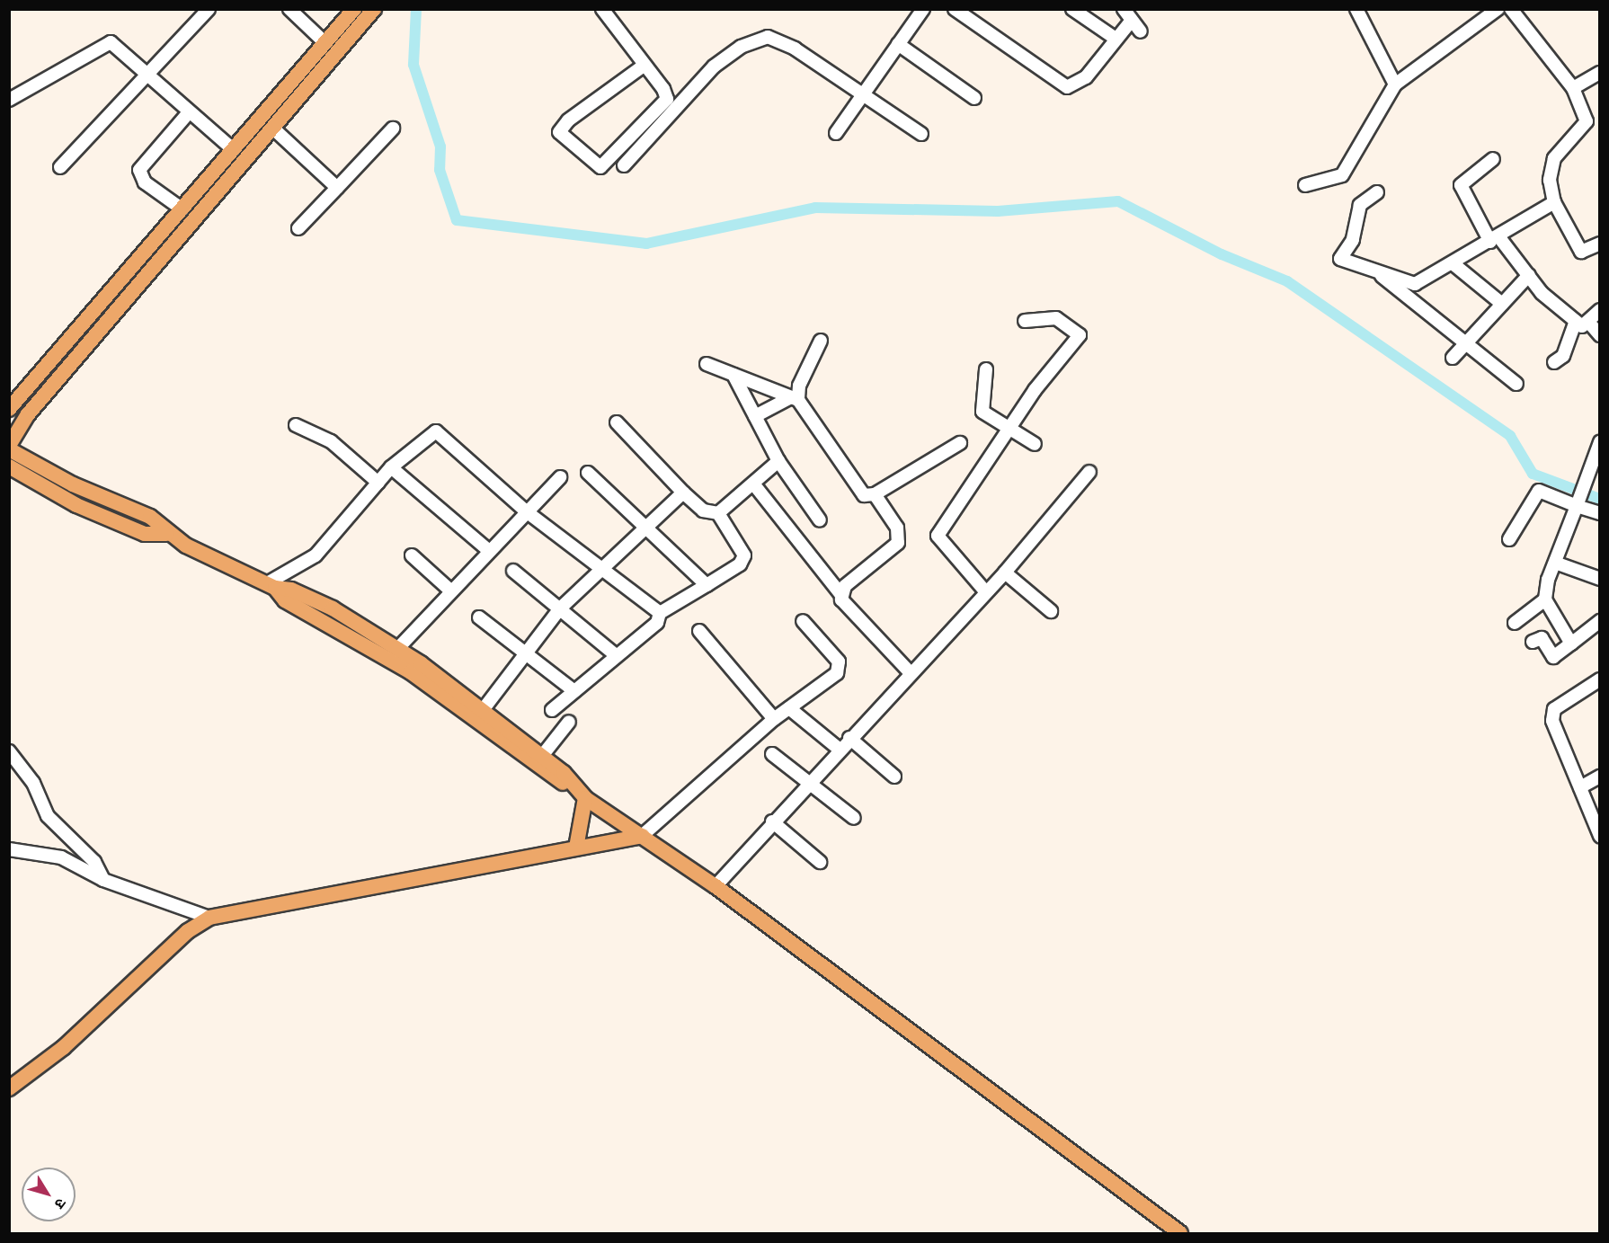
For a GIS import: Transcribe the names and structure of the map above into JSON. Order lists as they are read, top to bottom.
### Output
{
  "north": "bottom right"
}
